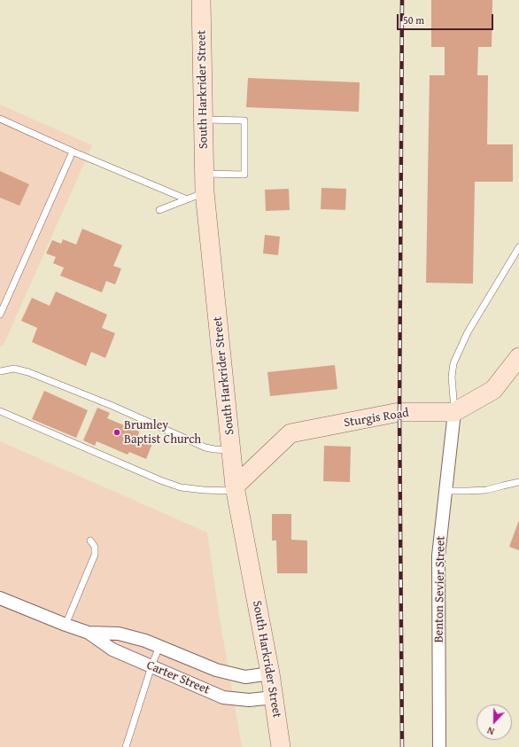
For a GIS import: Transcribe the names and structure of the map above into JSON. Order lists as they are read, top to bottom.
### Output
{
  "streets": {
    "main road": ["South Harkrider Street", "Sturgis Road"],
    "street": ["Benton Sevier Street", "Carter Street"]
  },
  "crossings": [
    ["South Harkrider Street", "Sturgis Road"],
    ["South Harkrider Street", "Carter Street"],
    ["Sturgis Road", "Benton Sevier Street"]
  ],
  "places": ["Brumley Baptist Church"],
  "scale_bar": "50 m",
  "north": "bottom"
}
